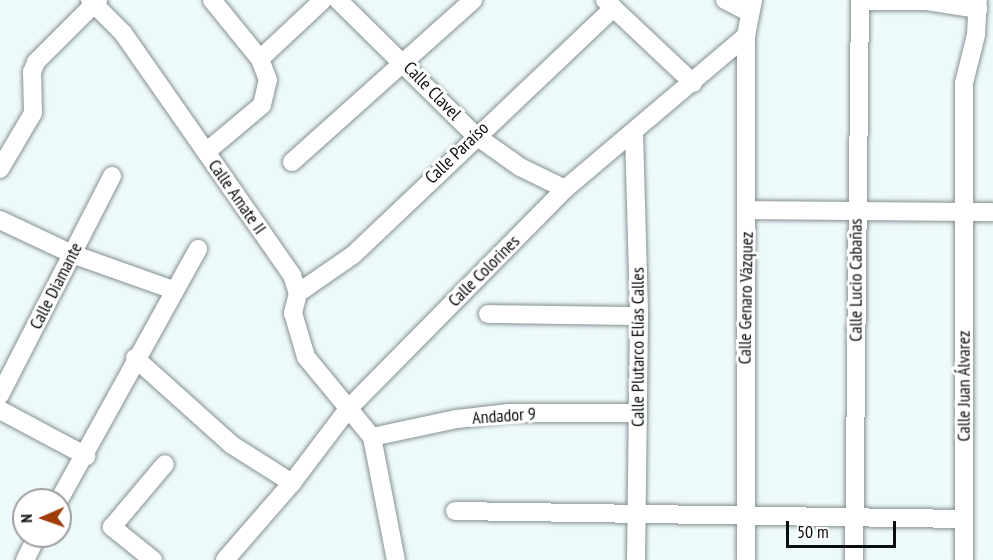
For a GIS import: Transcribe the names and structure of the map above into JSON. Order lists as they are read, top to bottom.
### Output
{
  "streets": {
    "street": [
      "Calle Clavel",
      "Calle Paraíso",
      "Calle Amate II",
      "Calle Colorines",
      "Calle Lucio Cabañas",
      "Calle Diamante",
      "Calle Genaro Vázquez",
      "Calle Plutarco Elías Calles",
      "Calle Juan Álvarez",
      "Andador 9"
    ]
  },
  "crossings": [
    ["Calle Clavel", "Calle Paraíso"],
    ["Calle Clavel", "Calle Colorines"],
    ["Calle Paraíso", "Calle Amate II"],
    ["Calle Colorines", "Calle Genaro Vázquez"],
    ["Calle Colorines", "Calle Plutarco Elías Calles"],
    ["Calle Plutarco Elías Calles", "Andador 9"]
  ],
  "scale_bar": "50 m",
  "north": "left"
}
